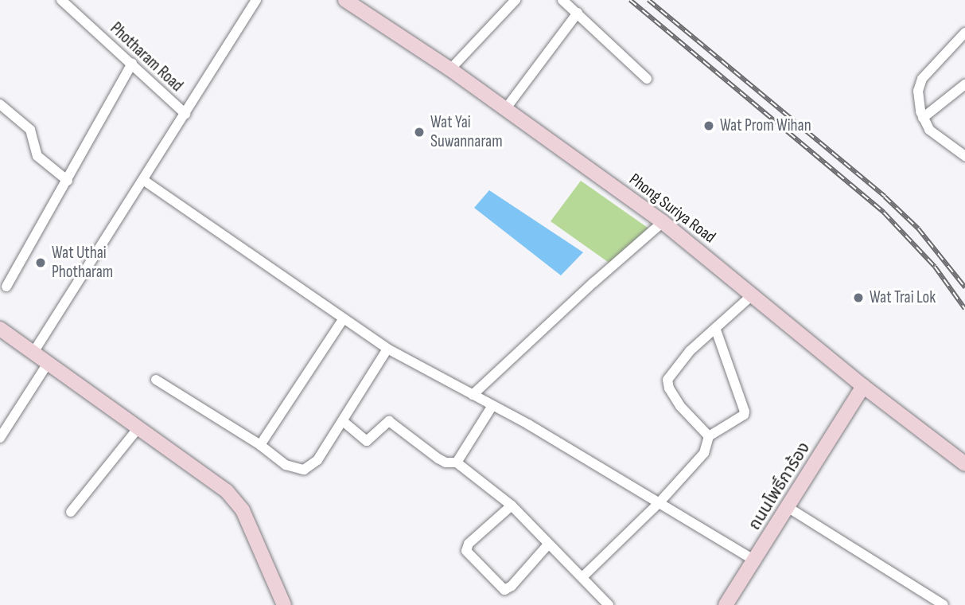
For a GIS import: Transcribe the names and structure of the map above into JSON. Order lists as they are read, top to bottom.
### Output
{
  "streets": {
    "main road": ["Phong Suriya Road", "ถนนโพธิ์การ้อง"],
    "street": ["Photharam Road"]
  },
  "crossings": [
    ["Phong Suriya Road", "ถนนโพธิ์การ้อง"]
  ],
  "places": [
    "Wat Prom Wihan",
    "Wat Yai Suwannaram",
    "Wat Uthai Photharam",
    "Wat Trai Lok"
  ]
}
